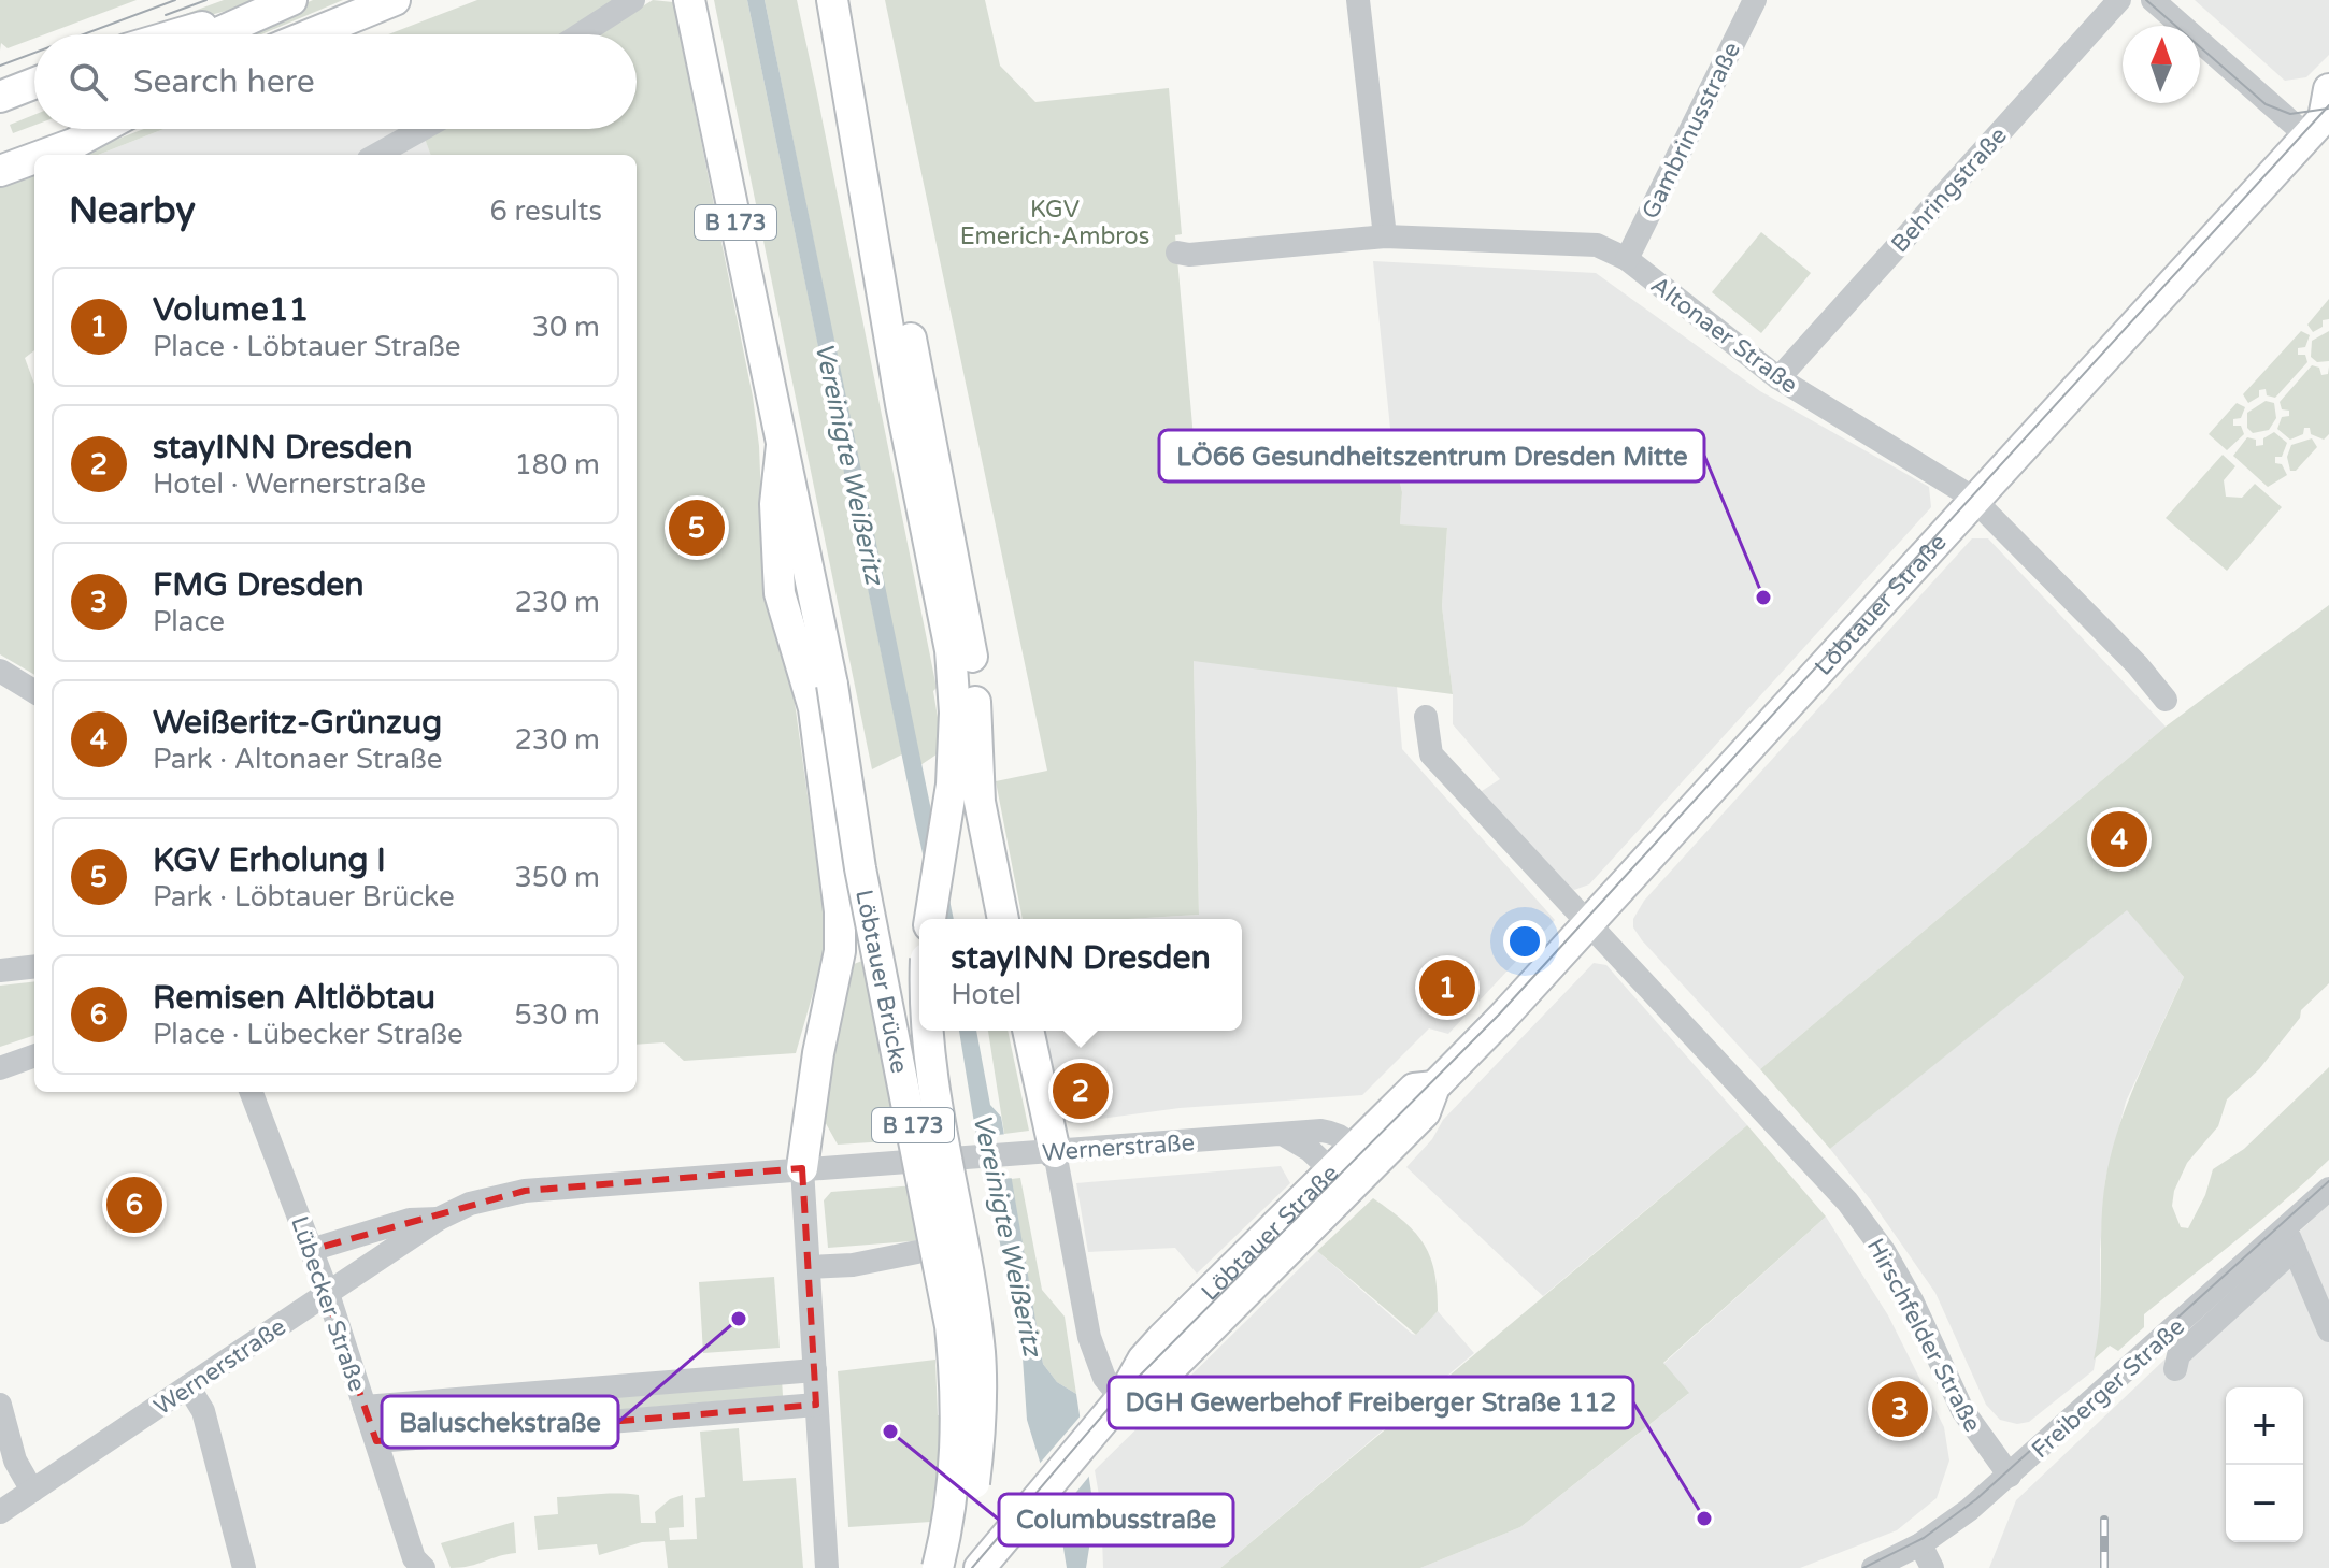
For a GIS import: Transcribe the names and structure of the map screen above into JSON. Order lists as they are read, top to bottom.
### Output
{
  "streets": {
    "main road": ["B 173", "Löbtauer Straße", "Löbtauer Brücke"],
    "street": [
      "Gambrinusstraße",
      "Behringstraße",
      "Altonaer Straße",
      "Wernerstraße",
      "Lübecker Straße",
      "Hirschfelder Straße",
      "Freiberger Straße"
    ]
  },
  "crossings": [
    ["Gambrinusstraße", "Altonaer Straße"],
    ["Behringstraße", "Altonaer Straße"],
    ["B 173", "Löbtauer Brücke"],
    ["Altonaer Straße", "Löbtauer Straße"],
    ["Löbtauer Straße", "Wernerstraße"],
    ["Löbtauer Straße", "Hirschfelder Straße"],
    ["Wernerstraße", "Lübecker Straße"],
    ["Hirschfelder Straße", "Freiberger Straße"]
  ],
  "water": ["Vereinigte Weißeritz"],
  "parks": ["KGV Emerich-Ambros"],
  "places": [
    "LÖ66 Gesundheitszentrum Dresden Mitte",
    "Baluschekstraße",
    "Columbusstraße",
    "DGH Gewerbehof Freiberger Straße 112"
  ],
  "north": "top",
  "page": {
    "search": "Search here",
    "heading": ["Nearby", "6 results"],
    "list": [
      {
        "mark": "1",
        "name": "Volume11",
        "note": "Place · Löbtauer Straße",
        "value": "30 m"
      },
      {
        "mark": "2",
        "name": "stayINN Dresden",
        "note": "Hotel · Wernerstraße",
        "value": "180 m"
      },
      {
        "mark": "3",
        "name": "FMG Dresden",
        "note": "Place",
        "value": "230 m"
      },
      {
        "mark": "4",
        "name": "Weißeritz-Grünzug",
        "note": "Park · Altonaer Straße",
        "value": "230 m"
      },
      {
        "mark": "5",
        "name": "KGV Erholung I",
        "note": "Park · Löbtauer Brücke",
        "value": "350 m"
      },
      {
        "mark": "6",
        "name": "Remisen Altlöbtau",
        "note": "Place · Lübecker Straße",
        "value": "530 m"
      }
    ],
    "pins": [
      "5",
      "4",
      "1",
      "2",
      "6",
      "3"
    ],
    "popup": ["stayINN Dresden", "Hotel"],
    "map_buttons": ["+", "−"]
  }
}
